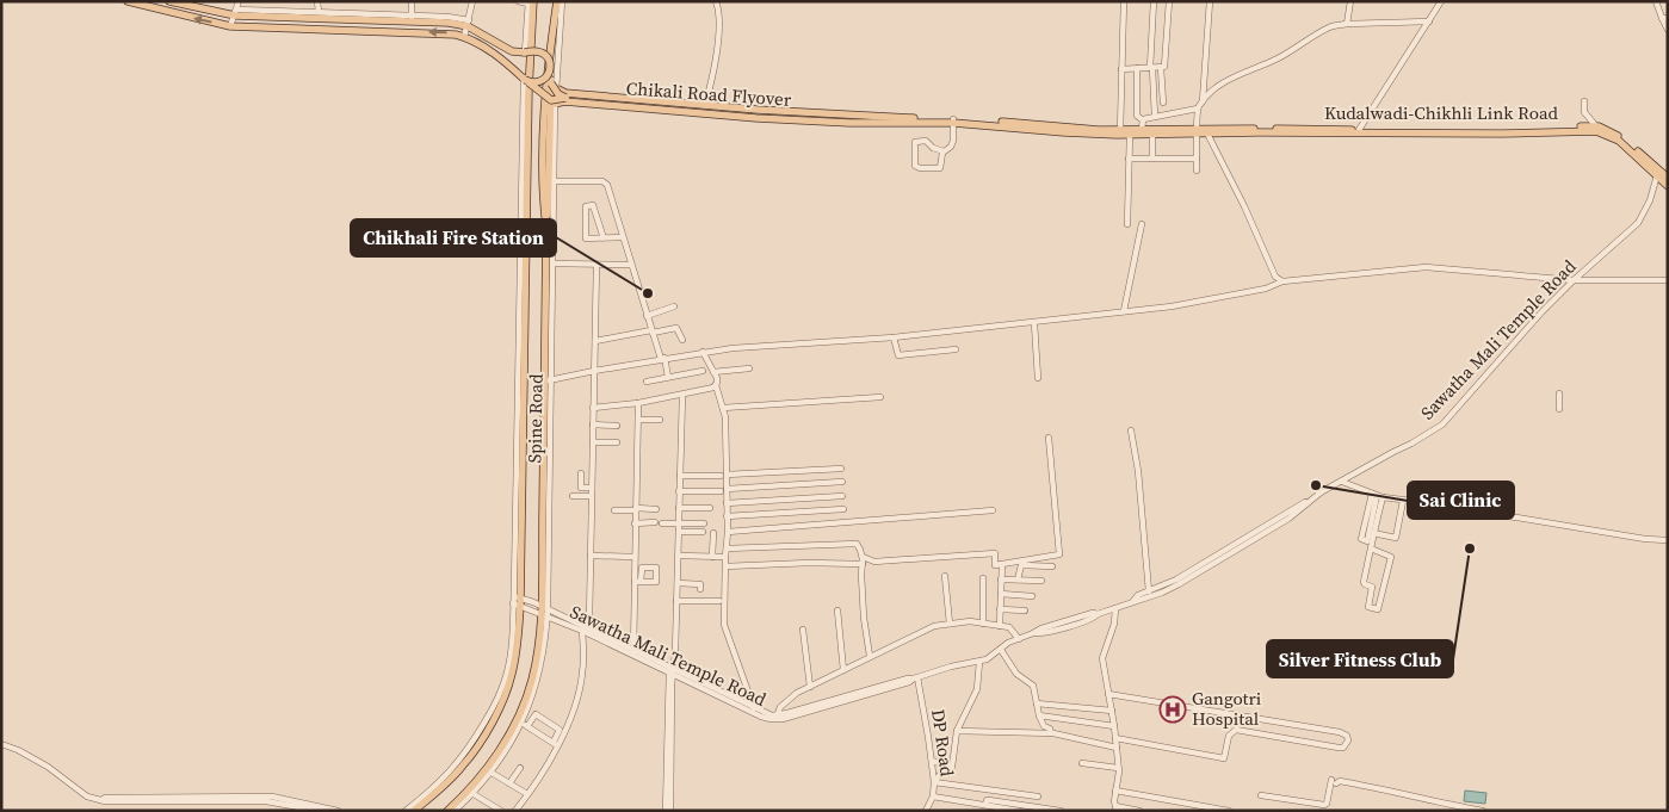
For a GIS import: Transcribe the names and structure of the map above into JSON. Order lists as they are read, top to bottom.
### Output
{
  "streets": {
    "main road": ["Chikali Road Flyover", "Kudalwadi-Chikhli Link Road", "Spine Road"],
    "street": ["Sawatha Mali Temple Road", "DP Road"]
  },
  "crossings": [
    ["Chikali Road Flyover", "Spine Road"],
    ["Kudalwadi-Chikhli Link Road", "Sawatha Mali Temple Road"],
    ["Sawatha Mali Temple Road", "Spine Road"],
    ["Sawatha Mali Temple Road", "DP Road"]
  ],
  "places": {
    "other": ["Chikhali Fire Station", "Sai Clinic", "Silver Fitness Club"],
    "hospital": ["Gangotri Hospital"]
  }
}
